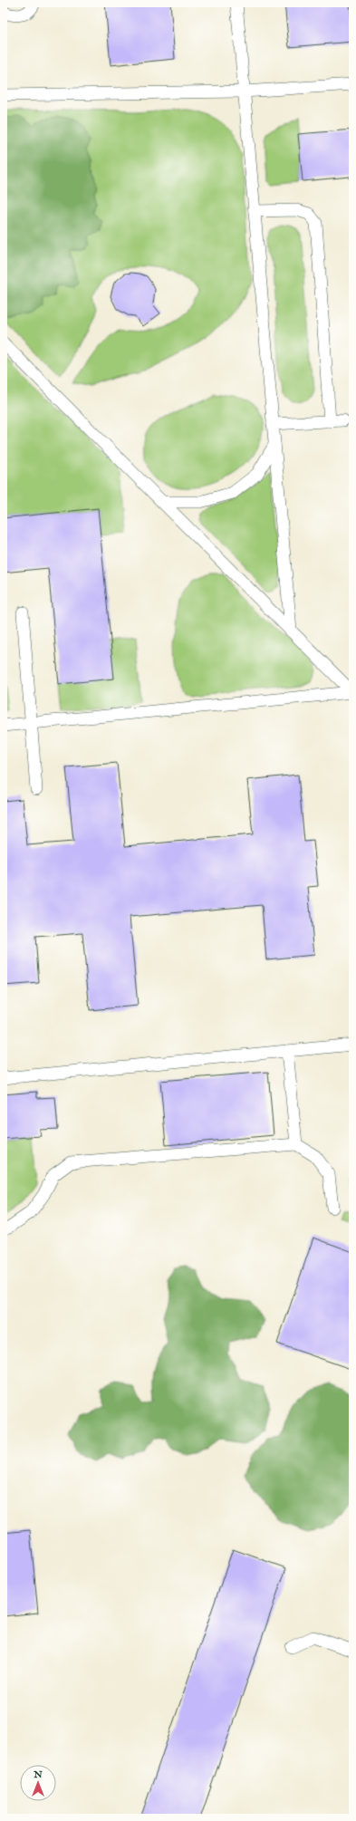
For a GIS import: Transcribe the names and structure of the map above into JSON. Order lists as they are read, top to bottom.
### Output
{
  "north": "top"
}
